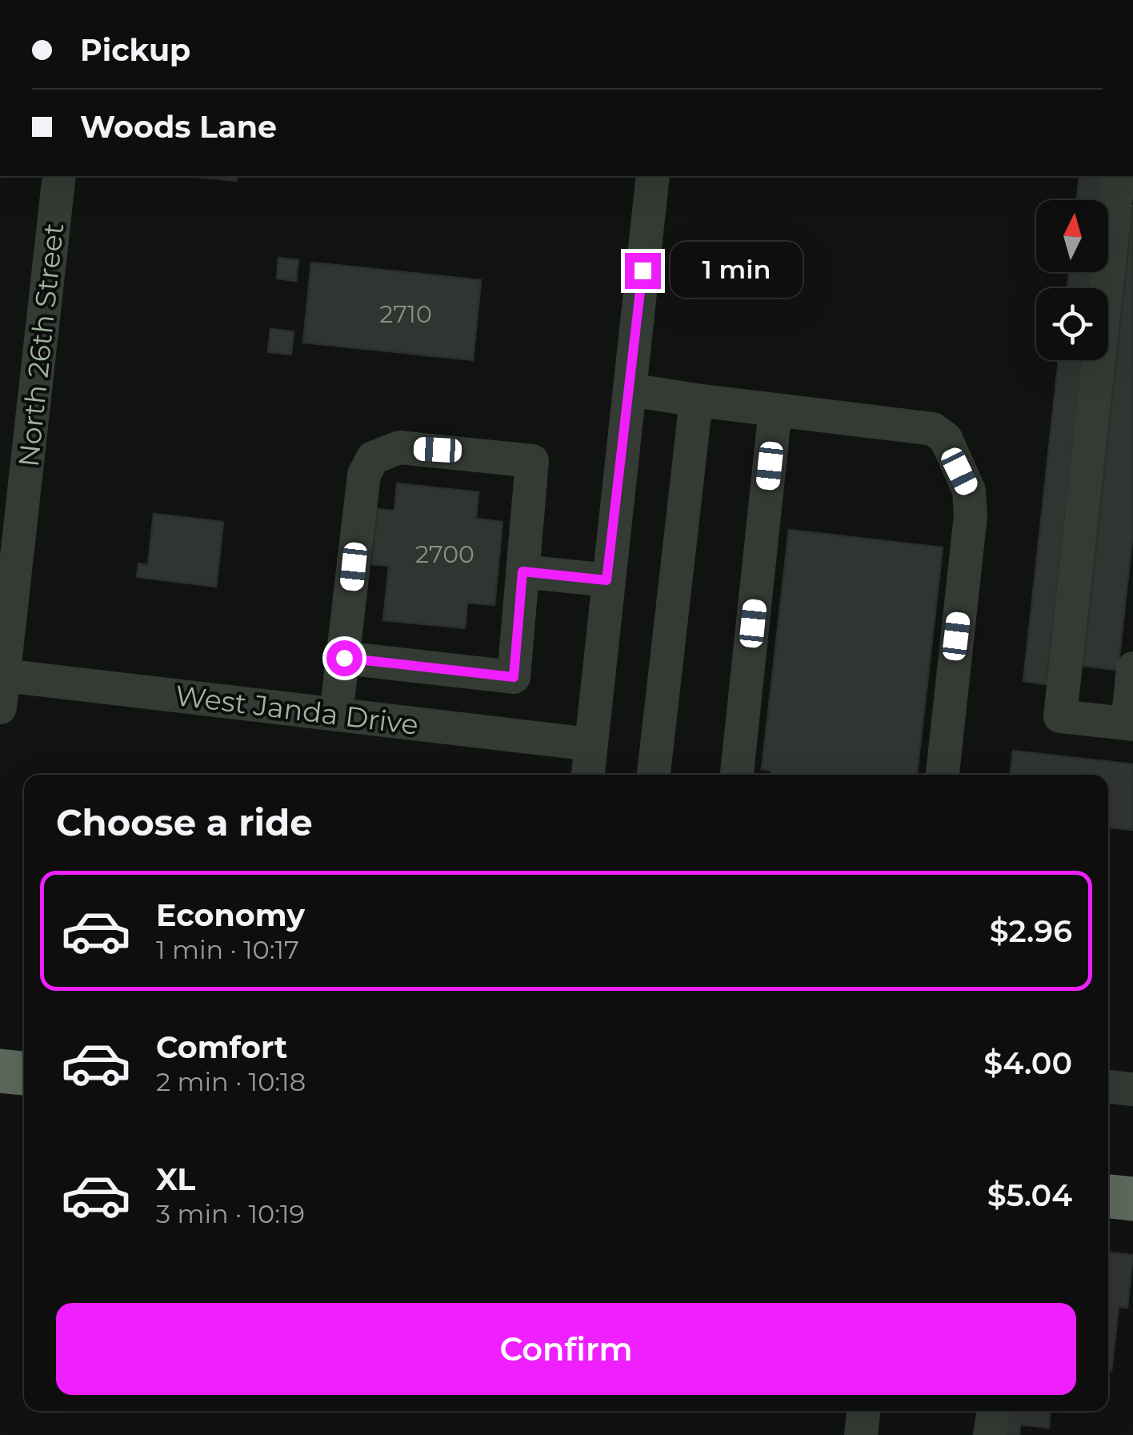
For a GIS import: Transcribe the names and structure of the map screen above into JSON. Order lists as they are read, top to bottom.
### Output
{
  "streets": {
    "street": ["North 26th Street", "West Janda Drive"]
  },
  "crossings": [
    ["North 26th Street", "West Janda Drive"]
  ],
  "house_numbers": ["2710", "2700"],
  "north": "top",
  "page": {
    "banner": ["Pickup", "Woods Lane"],
    "bubble": "1 min",
    "heading": "Choose a ride",
    "list": [
      {
        "name": "Economy",
        "note": "1 min · 10:17",
        "value": "$2.96"
      },
      {
        "name": "Comfort",
        "note": "2 min · 10:18",
        "value": "$4.00"
      },
      {
        "name": "XL",
        "note": "3 min · 10:19",
        "value": "$5.04"
      }
    ],
    "buttons": "Confirm"
  }
}
